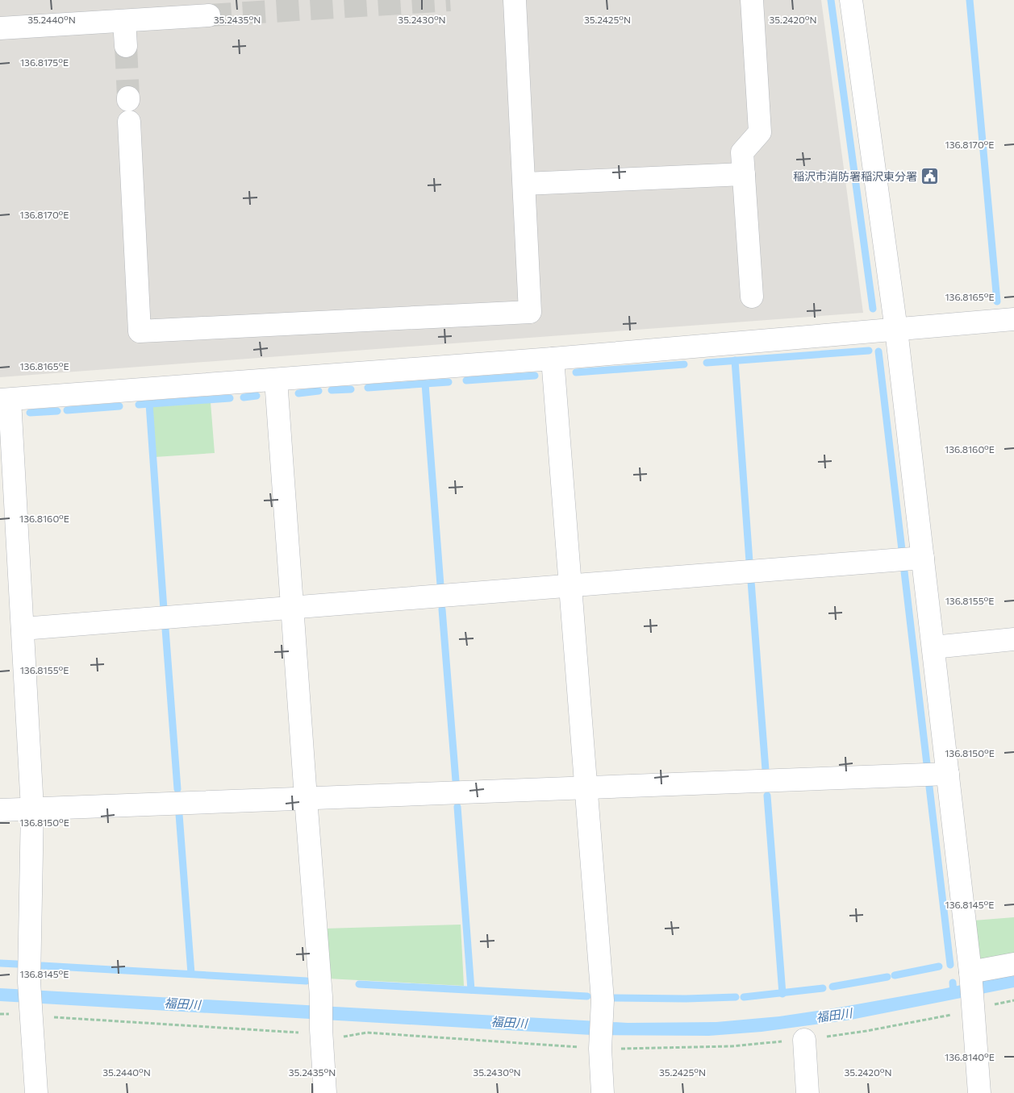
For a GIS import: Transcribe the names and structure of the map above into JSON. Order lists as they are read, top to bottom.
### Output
{
  "water": ["福田川"],
  "places": {
    "public building": ["稲沢市消防署稲沢東分署"]
  },
  "coordinates": [
    "35.2440°N",
    "35.2435°N",
    "35.2430°N",
    "35.2425°N",
    "35.2420°N",
    "136.8175°E",
    "136.8170°E",
    "136.8165°E",
    "136.8160°E",
    "136.8155°E",
    "136.8150°E",
    "136.8145°E",
    "136.8140°E"
  ]
}
